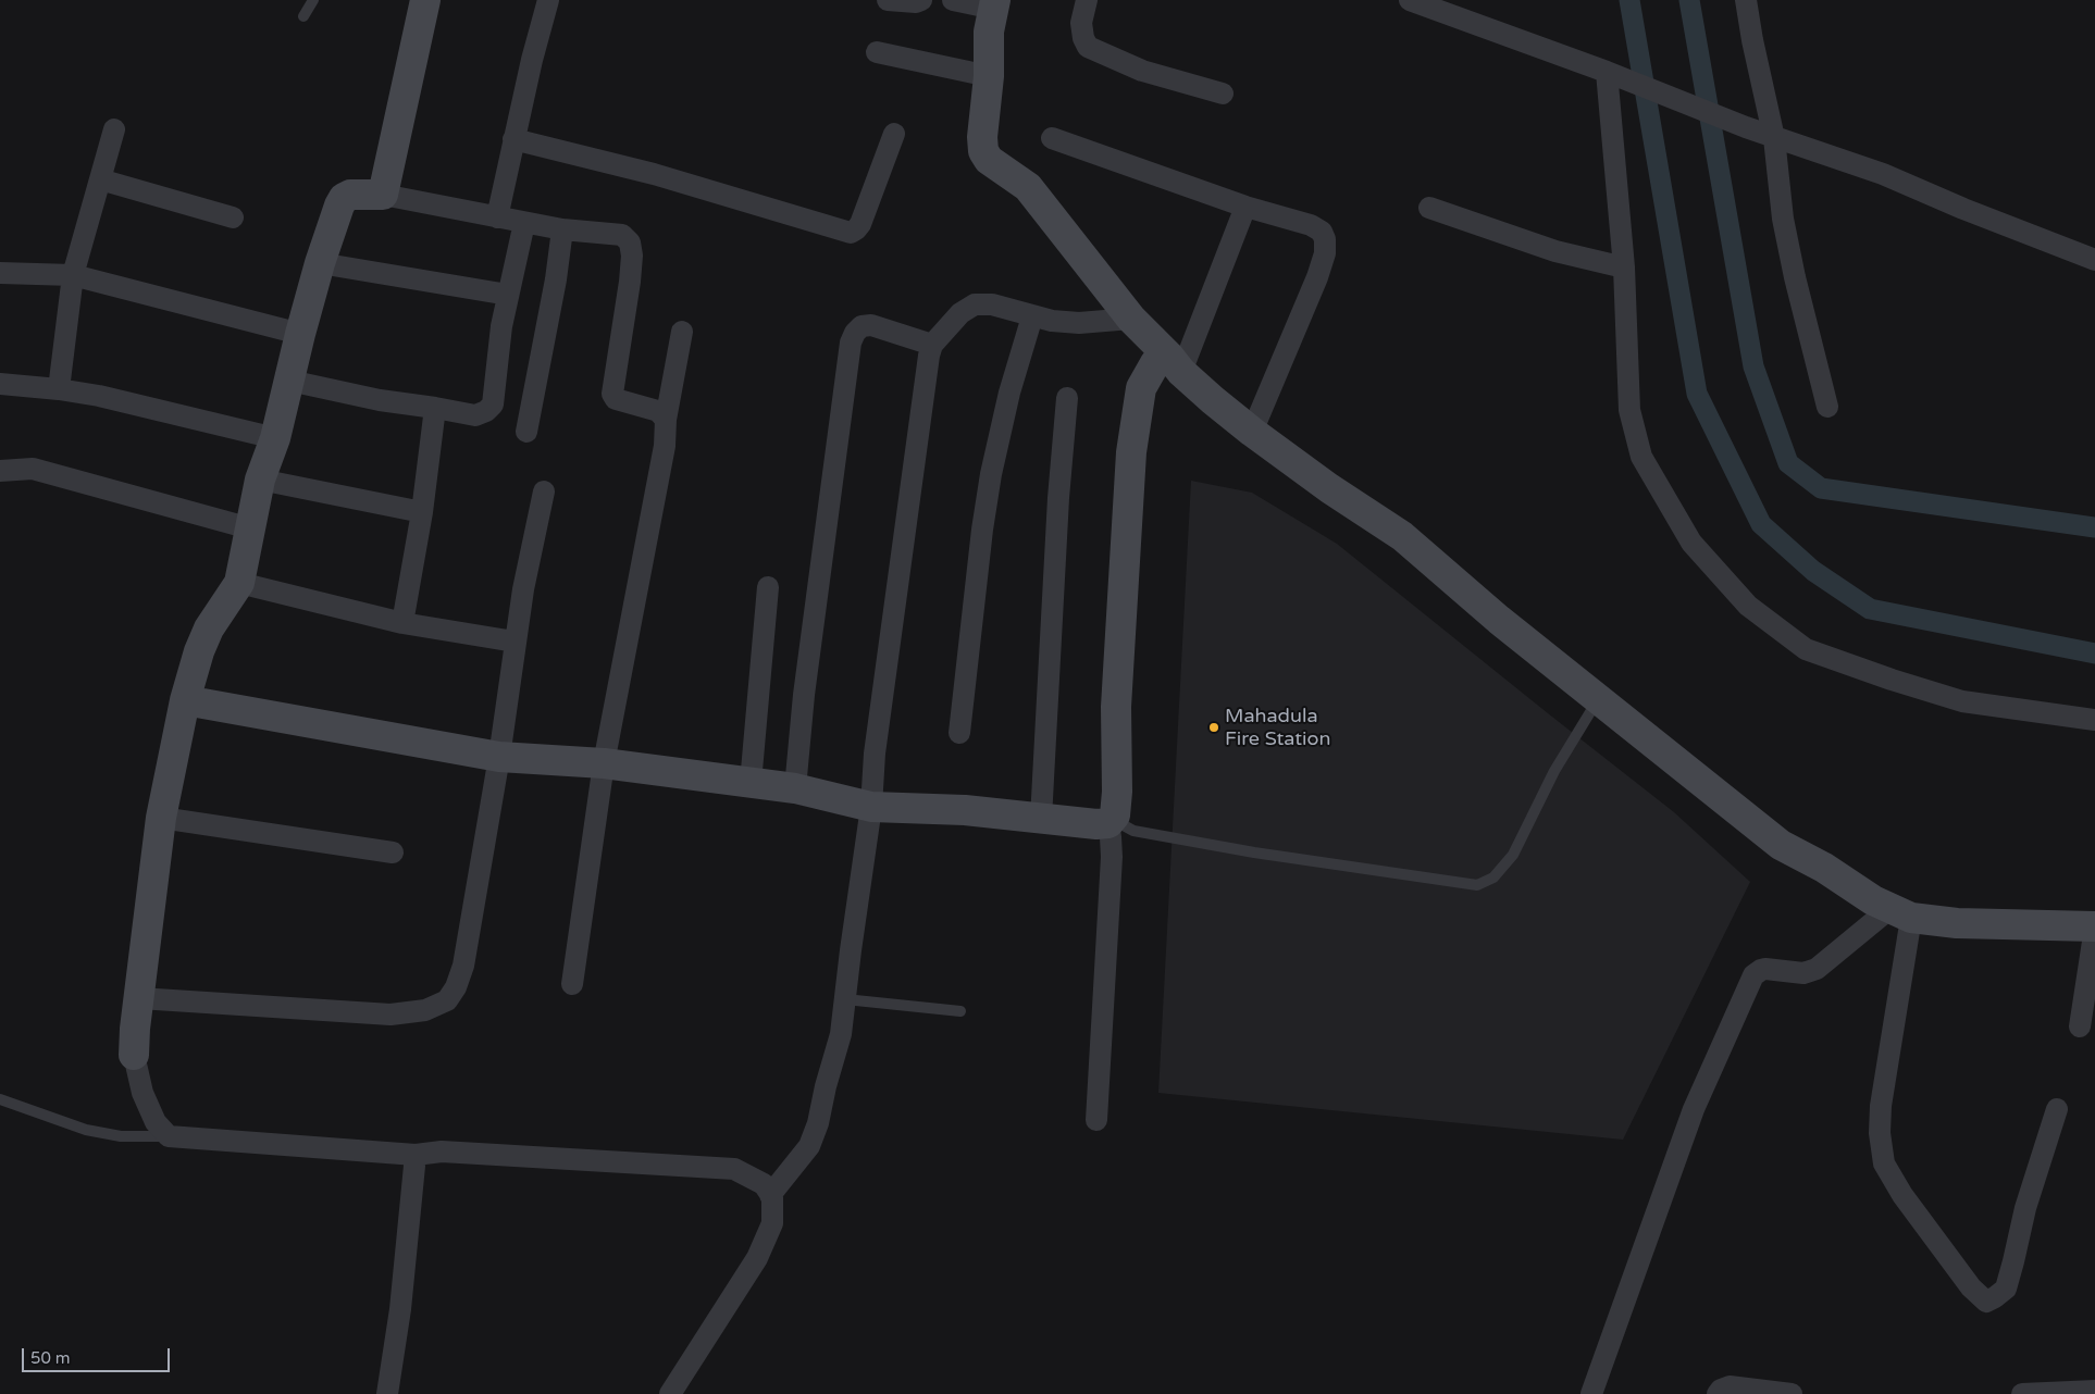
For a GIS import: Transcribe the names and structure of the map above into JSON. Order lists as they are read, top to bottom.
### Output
{
  "places": ["Mahadula Fire Station"],
  "scale_bar": "50 m"
}
